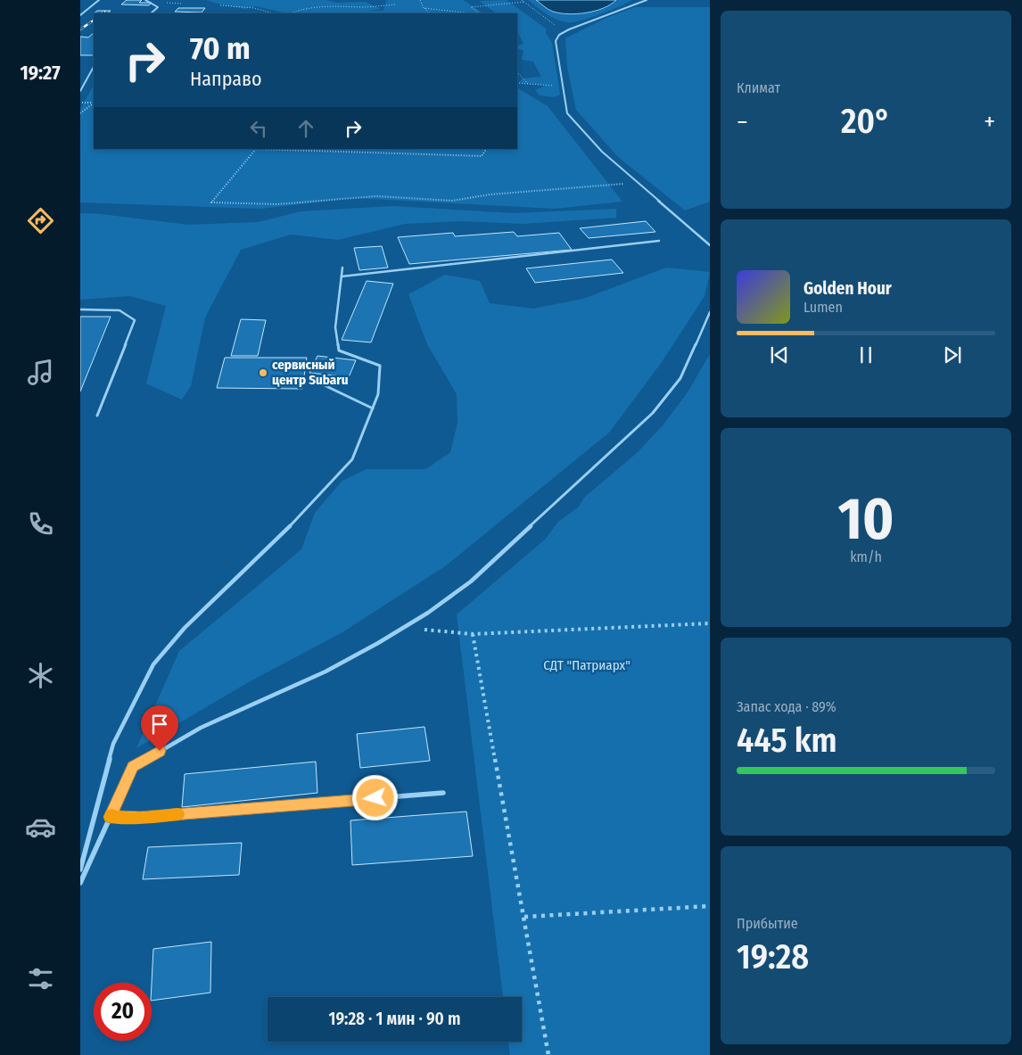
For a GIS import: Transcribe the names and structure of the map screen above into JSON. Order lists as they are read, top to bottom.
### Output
{
  "parks": ["СДТ \"Патриарх\""],
  "places": ["сервисный центр Subaru"],
  "page": {
    "tabs": "19:27",
    "tile": [
      "Климат",
      ["10", "km/h"],
      ["Запас хода · 89%", "445 km"],
      ["Прибытие", "19:28"]
    ],
    "turn": ["70 m", "Направо"],
    "heat": ["−", "20°", "+"],
    "song": ["Golden Hour", "Lumen"],
    "limit": "20",
    "trip": "19:28 · 1 мин · 90 m"
  }
}
